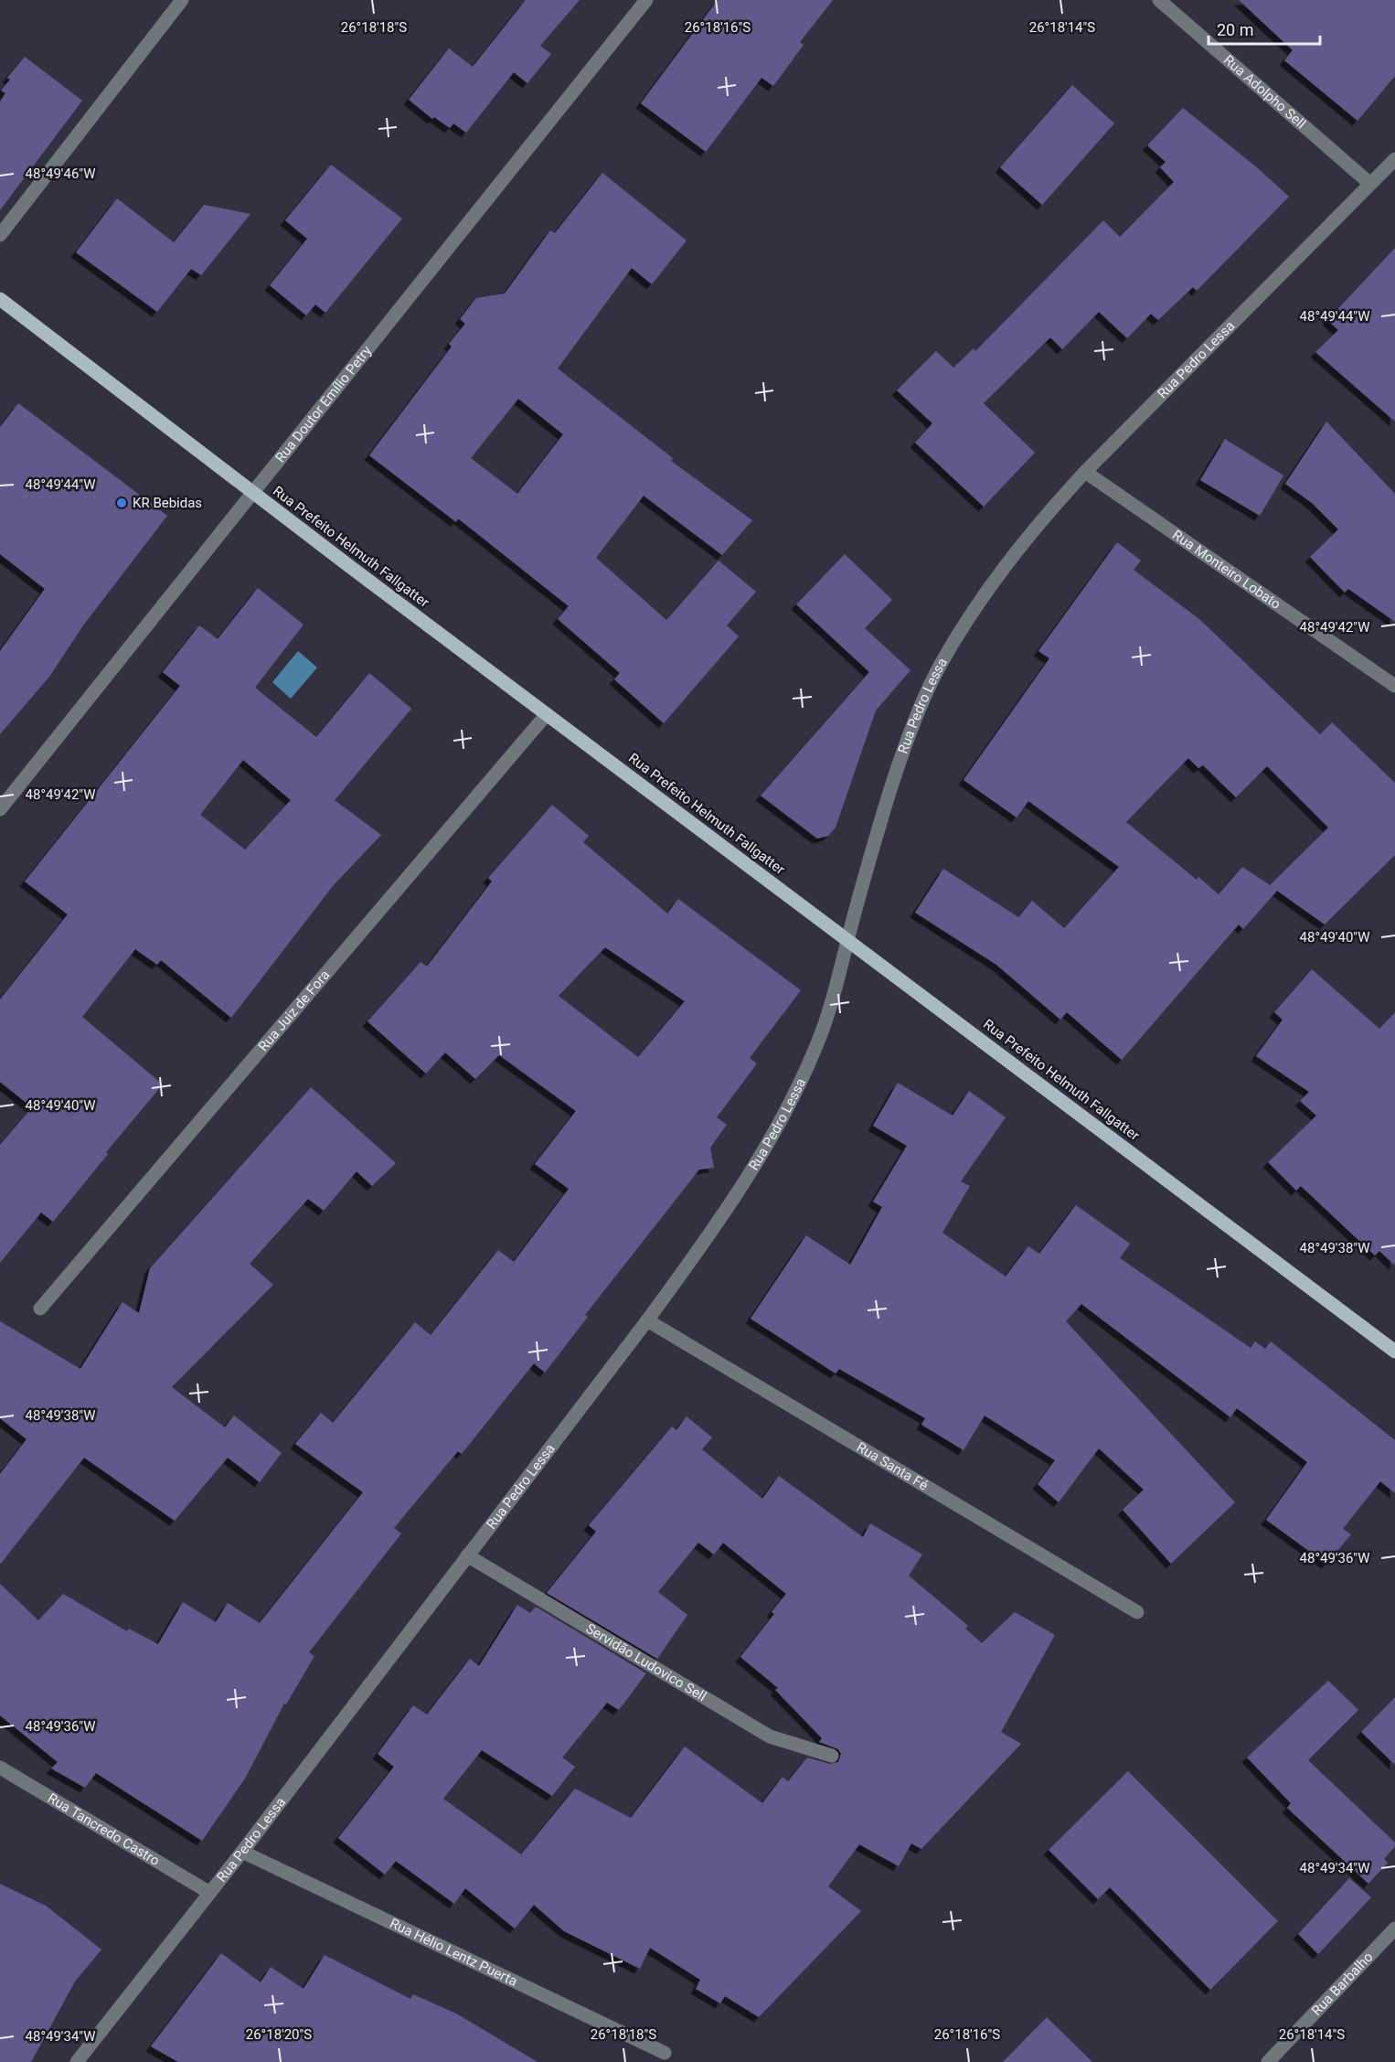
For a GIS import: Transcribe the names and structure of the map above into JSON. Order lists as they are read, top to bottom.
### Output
{
  "streets": {
    "main road": ["Rua Prefeito Helmuth Fallgatter"],
    "street": [
      "Rua Adolpho Sell",
      "Rua Pedro Lessa",
      "Rua Doutor Emílio Petry",
      "Rua Monteiro Lobato",
      "Rua Juiz de Fora",
      "Rua Santa Fé",
      "Servidão Ludovico Sell",
      "Rua Tancredo Castro",
      "Rua Hélio Lentz Puerta",
      "Rua Barbalho"
    ]
  },
  "crossings": [
    ["Rua Adolpho Sell", "Rua Pedro Lessa"],
    ["Rua Pedro Lessa", "Rua Prefeito Helmuth Fallgatter"],
    ["Rua Pedro Lessa", "Rua Monteiro Lobato"],
    ["Rua Pedro Lessa", "Rua Santa Fé"],
    ["Rua Pedro Lessa", "Servidão Ludovico Sell"],
    ["Rua Pedro Lessa", "Rua Tancredo Castro"],
    ["Rua Pedro Lessa", "Rua Hélio Lentz Puerta"],
    ["Rua Doutor Emílio Petry", "Rua Prefeito Helmuth Fallgatter"],
    ["Rua Prefeito Helmuth Fallgatter", "Rua Juiz de Fora"]
  ],
  "places": ["KR Bebidas"],
  "scale_bar": "20 m",
  "coordinates": [
    "26°18'18\"S",
    "26°18'16\"S",
    "26°18'14\"S",
    "48°49'46\"W",
    "48°49'44\"W",
    "48°49'42\"W",
    "48°49'40\"W",
    "48°49'38\"W",
    "48°49'36\"W",
    "48°49'34\"W",
    "26°18'20\"S"
  ]
}
